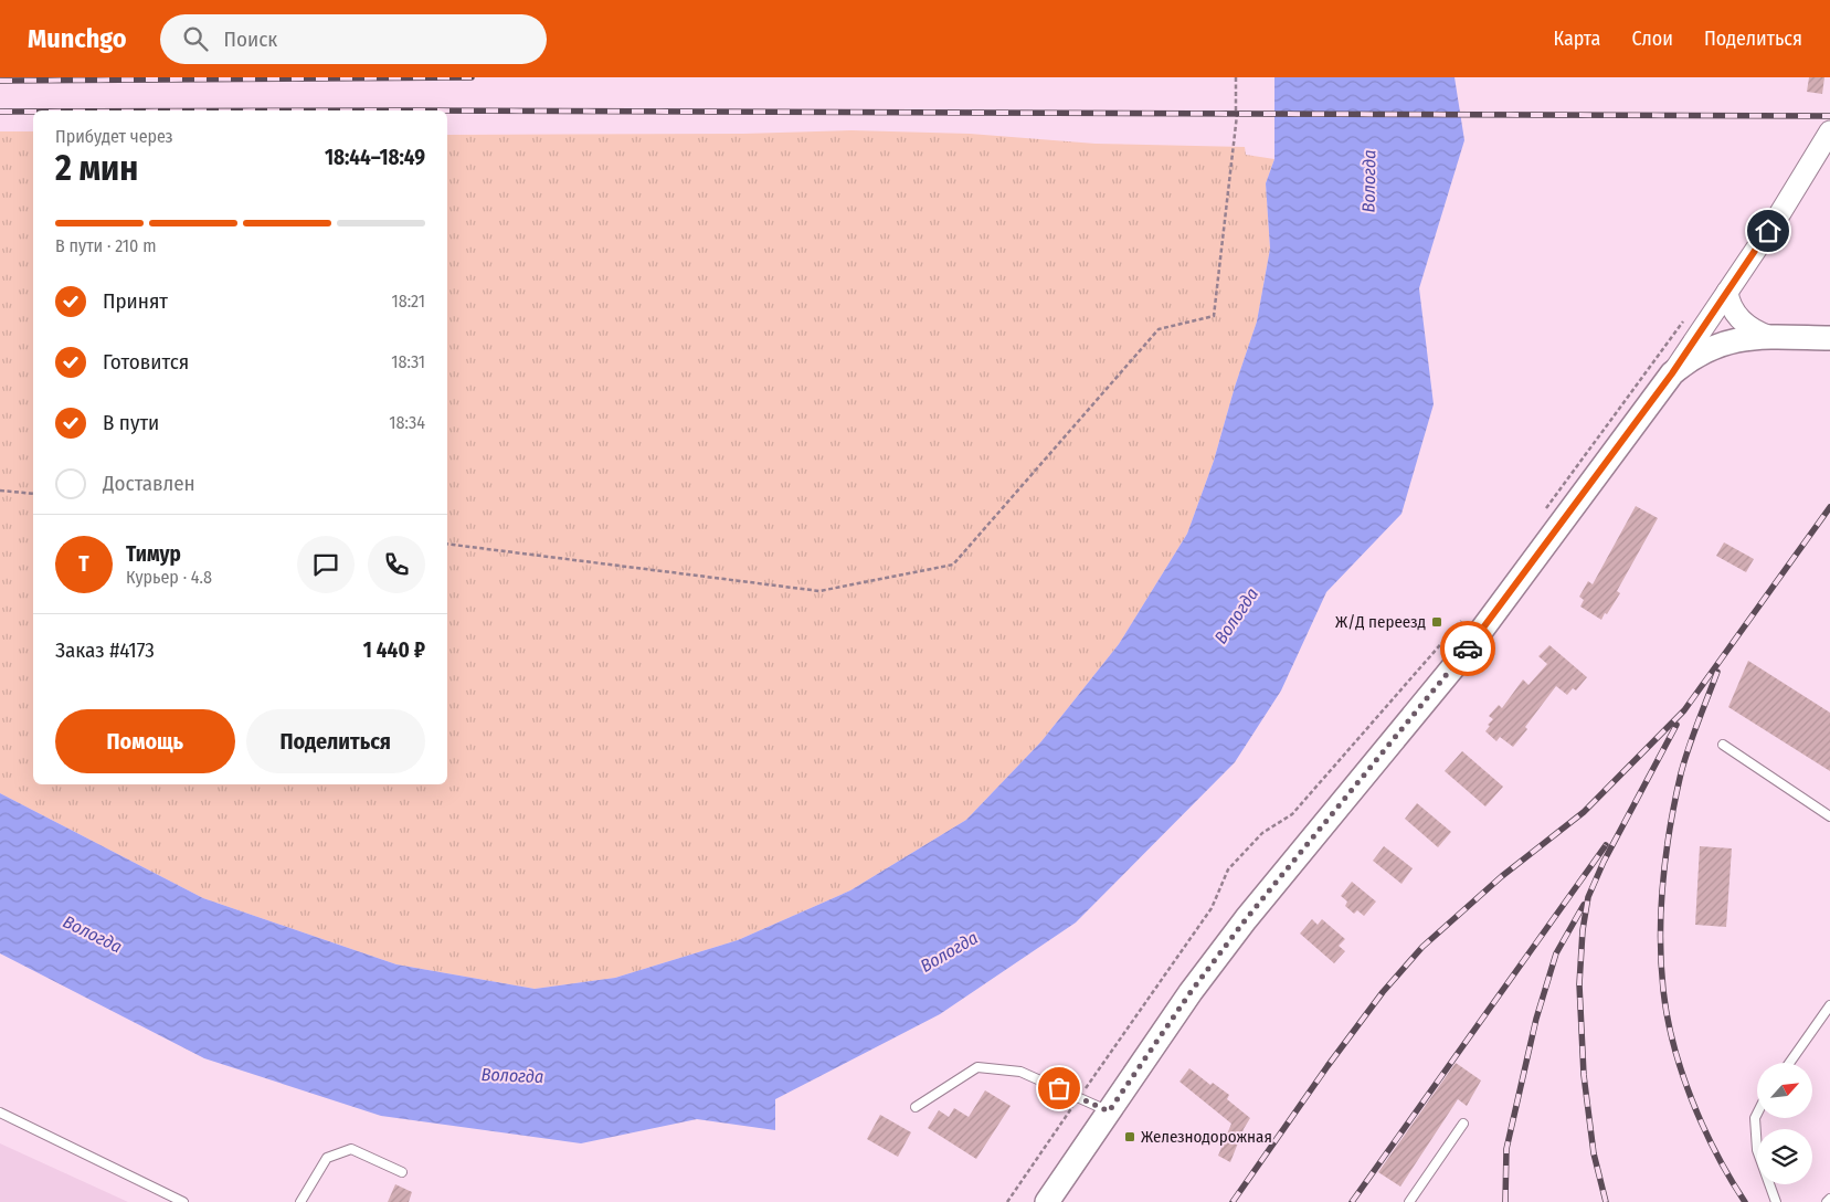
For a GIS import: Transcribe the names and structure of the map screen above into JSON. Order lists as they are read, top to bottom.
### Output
{
  "water": ["Вологда"],
  "places": {
    "transit": ["Ж/Д переезд", "Железнодорожная"]
  },
  "north": "top right",
  "page": {
    "header": "Munchgo",
    "search": "Поиск",
    "nav": ["Карта", "Слои", "Поделиться"],
    "heading": ["2 мин", "Прибудет через", "18:44–18:49"],
    "panel": [
      "Тимур",
      "Курьер · 4.8",
      "Заказ #4173",
      "1 440 ₽"
    ],
    "bar": "В пути · 210 m",
    "list": [
      ["Принят", "18:21"],
      ["Готовится", "18:31"],
      ["В пути", "18:34"],
      "Доставлен"
    ],
    "round": "Т",
    "buttons": ["Помощь", "Поделиться"]
  }
}
